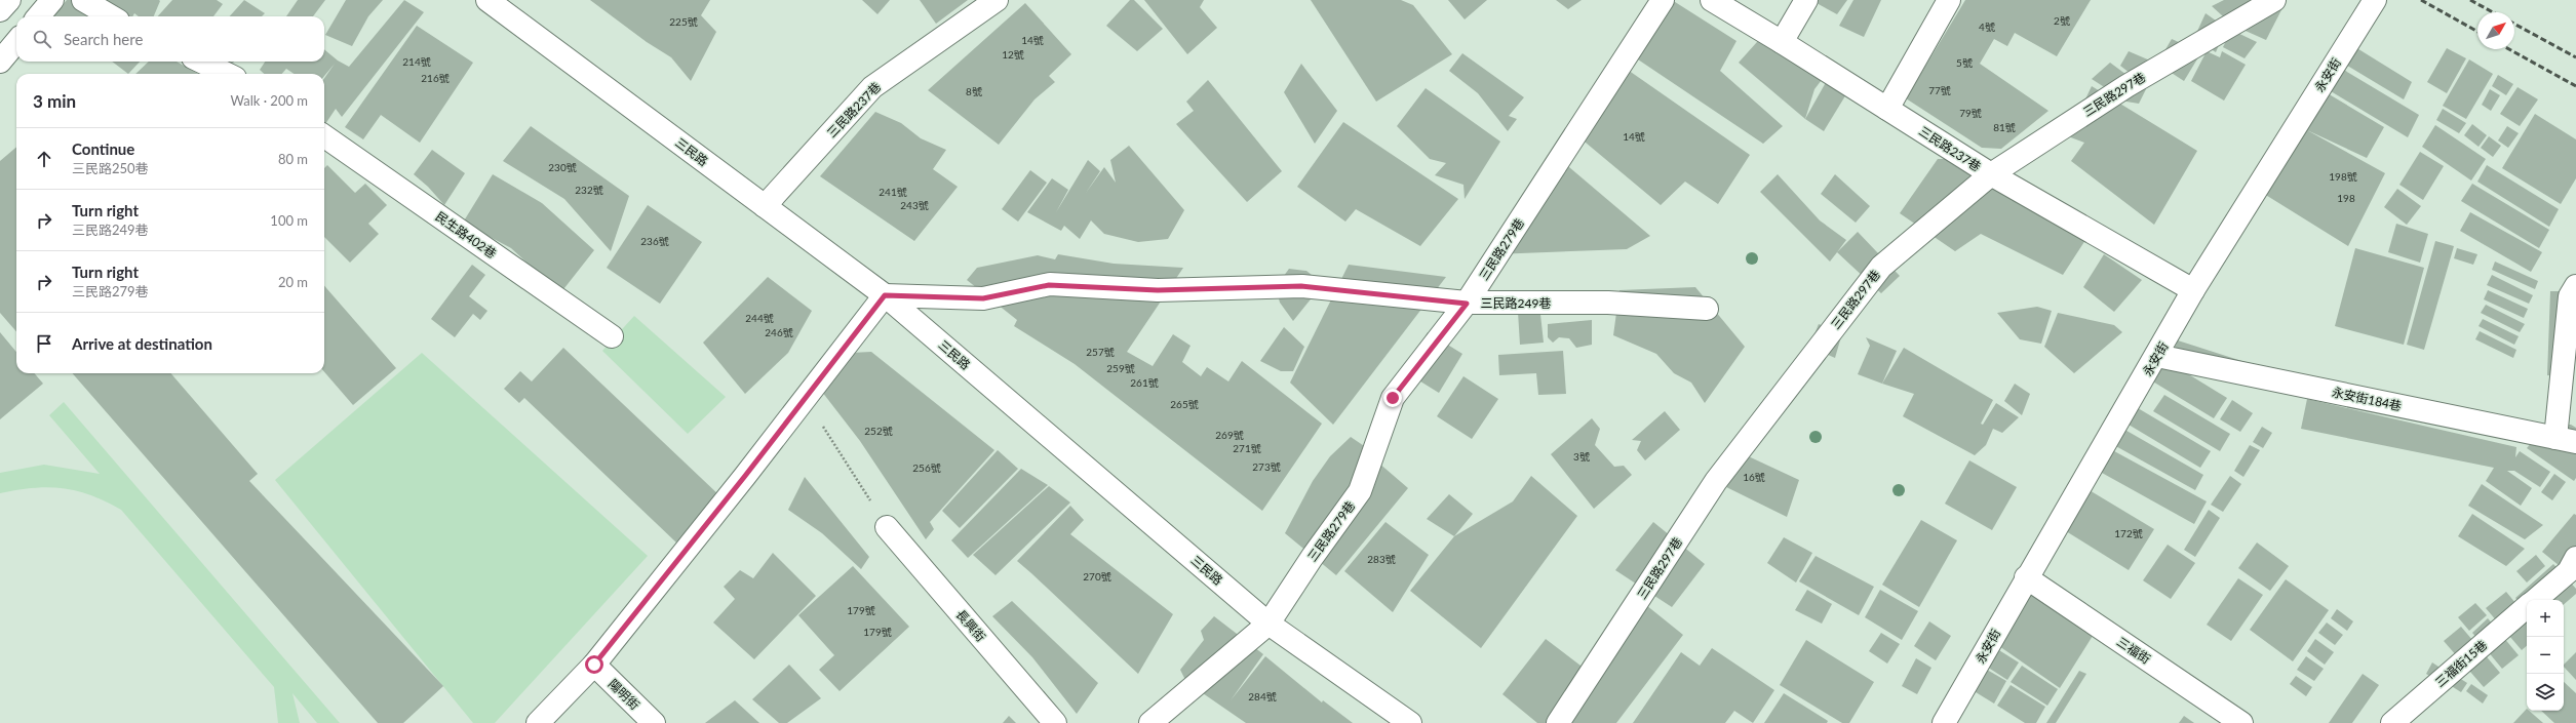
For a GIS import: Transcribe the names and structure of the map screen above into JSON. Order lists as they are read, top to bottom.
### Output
{
  "streets": {
    "street": [
      "永安街",
      "三民路297巷",
      "三民路237巷",
      "三民路",
      "民生路402巷",
      "三民路279巷",
      "三民路249巷",
      "永安街184巷",
      "長興街",
      "三福街",
      "三福街15巷",
      "陽明街"
    ]
  },
  "crossings": [
    ["永安街", "三民路237巷"],
    ["永安街", "永安街184巷"],
    ["永安街", "三福街"],
    ["三民路297巷", "三民路237巷"],
    ["三民路237巷", "三民路"],
    ["三民路", "三民路279巷"],
    ["三民路", "三民路249巷"],
    ["三民路279巷", "三民路249巷"]
  ],
  "house_numbers": [
    "2號",
    "225號",
    "4號",
    "14號",
    "12號",
    "214號",
    "5號",
    "216號",
    "77號",
    "8號",
    "79號",
    "81號",
    "14號",
    "230號",
    "198號",
    "232號",
    "241號",
    "198",
    "243號",
    "236號",
    "244號",
    "246號",
    "257號",
    "259號",
    "261號",
    "265號",
    "252號",
    "269號",
    "271號",
    "3號",
    "273號",
    "256號",
    "16號",
    "172號",
    "283號",
    "270號",
    "179號",
    "179號",
    "284號"
  ],
  "north": "top right",
  "page": {
    "search": "Search here",
    "heading": ["3 min", "Walk · 200 m"],
    "list": [
      ["Continue", "三民路250巷", "80 m"],
      ["Turn right", "三民路249巷", "100 m"],
      ["Turn right", "三民路279巷", "20 m"],
      "Arrive at destination"
    ],
    "map_buttons": ["+", "−"]
  }
}
